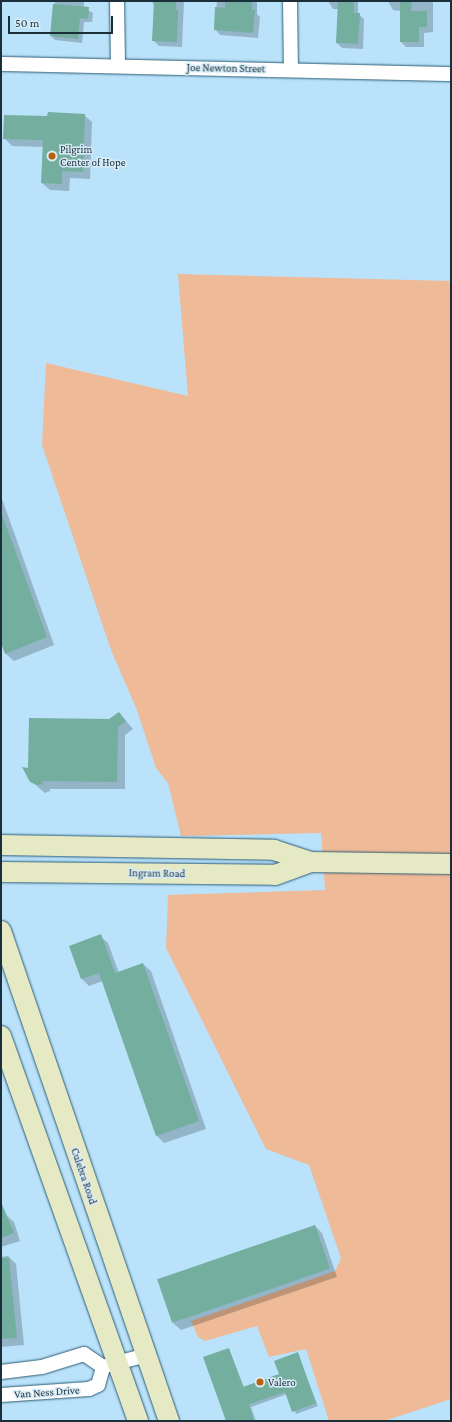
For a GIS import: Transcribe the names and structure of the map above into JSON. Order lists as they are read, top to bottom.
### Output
{
  "streets": {
    "main road": ["Ingram Road", "Culebra Road"],
    "street": ["Joe Newton Street", "Van Ness Drive"]
  },
  "places": ["Pilgrim Center of Hope", "Valero"],
  "scale_bar": "50 m"
}
